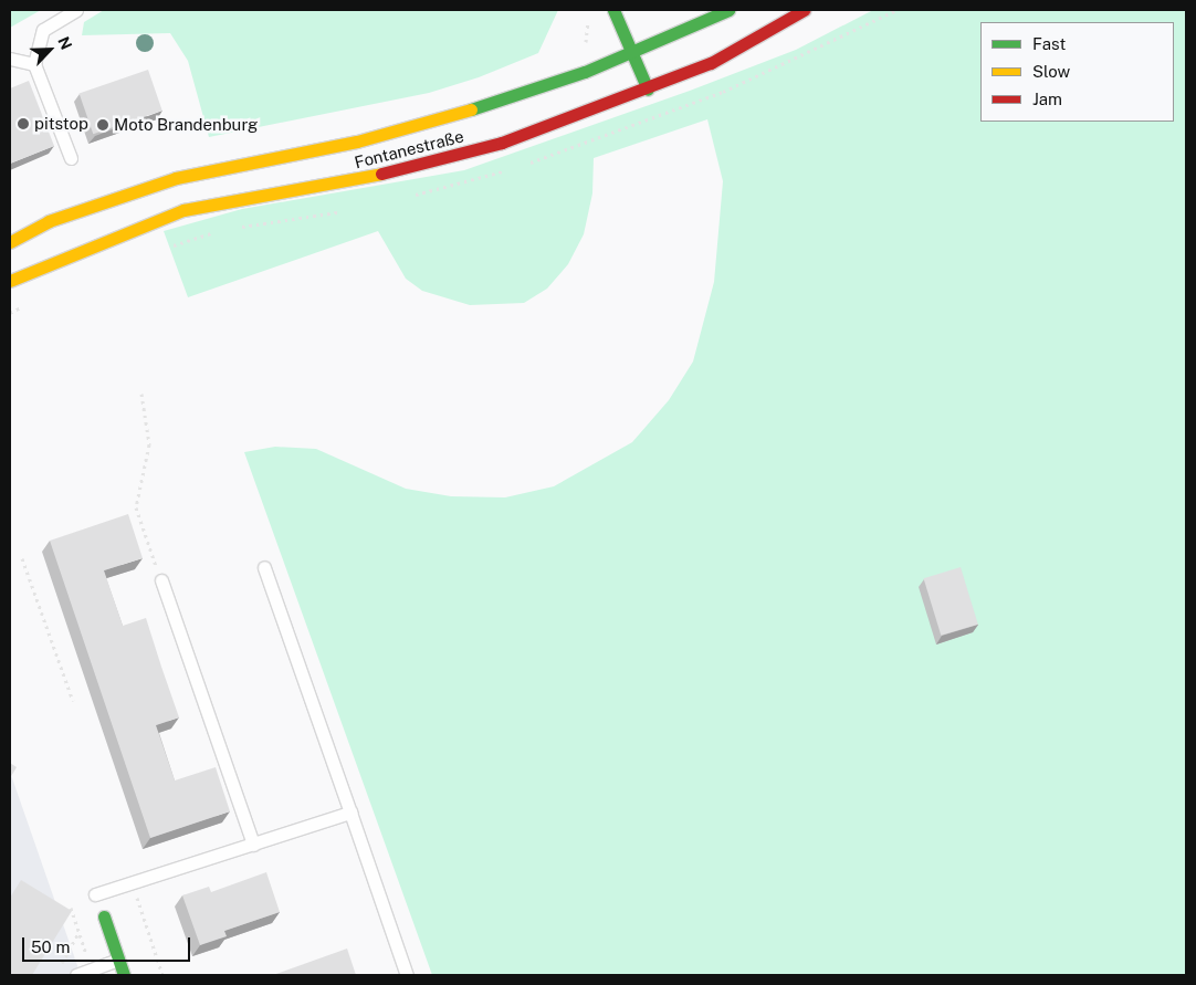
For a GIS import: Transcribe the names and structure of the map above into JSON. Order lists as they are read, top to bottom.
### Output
{
  "streets": {
    "main road": ["Fontanestraße"]
  },
  "places": ["pitstop", "Moto Brandenburg"],
  "legend": ["Fast", "Slow", "Jam"],
  "scale_bar": "50 m",
  "north": "top right"
}
